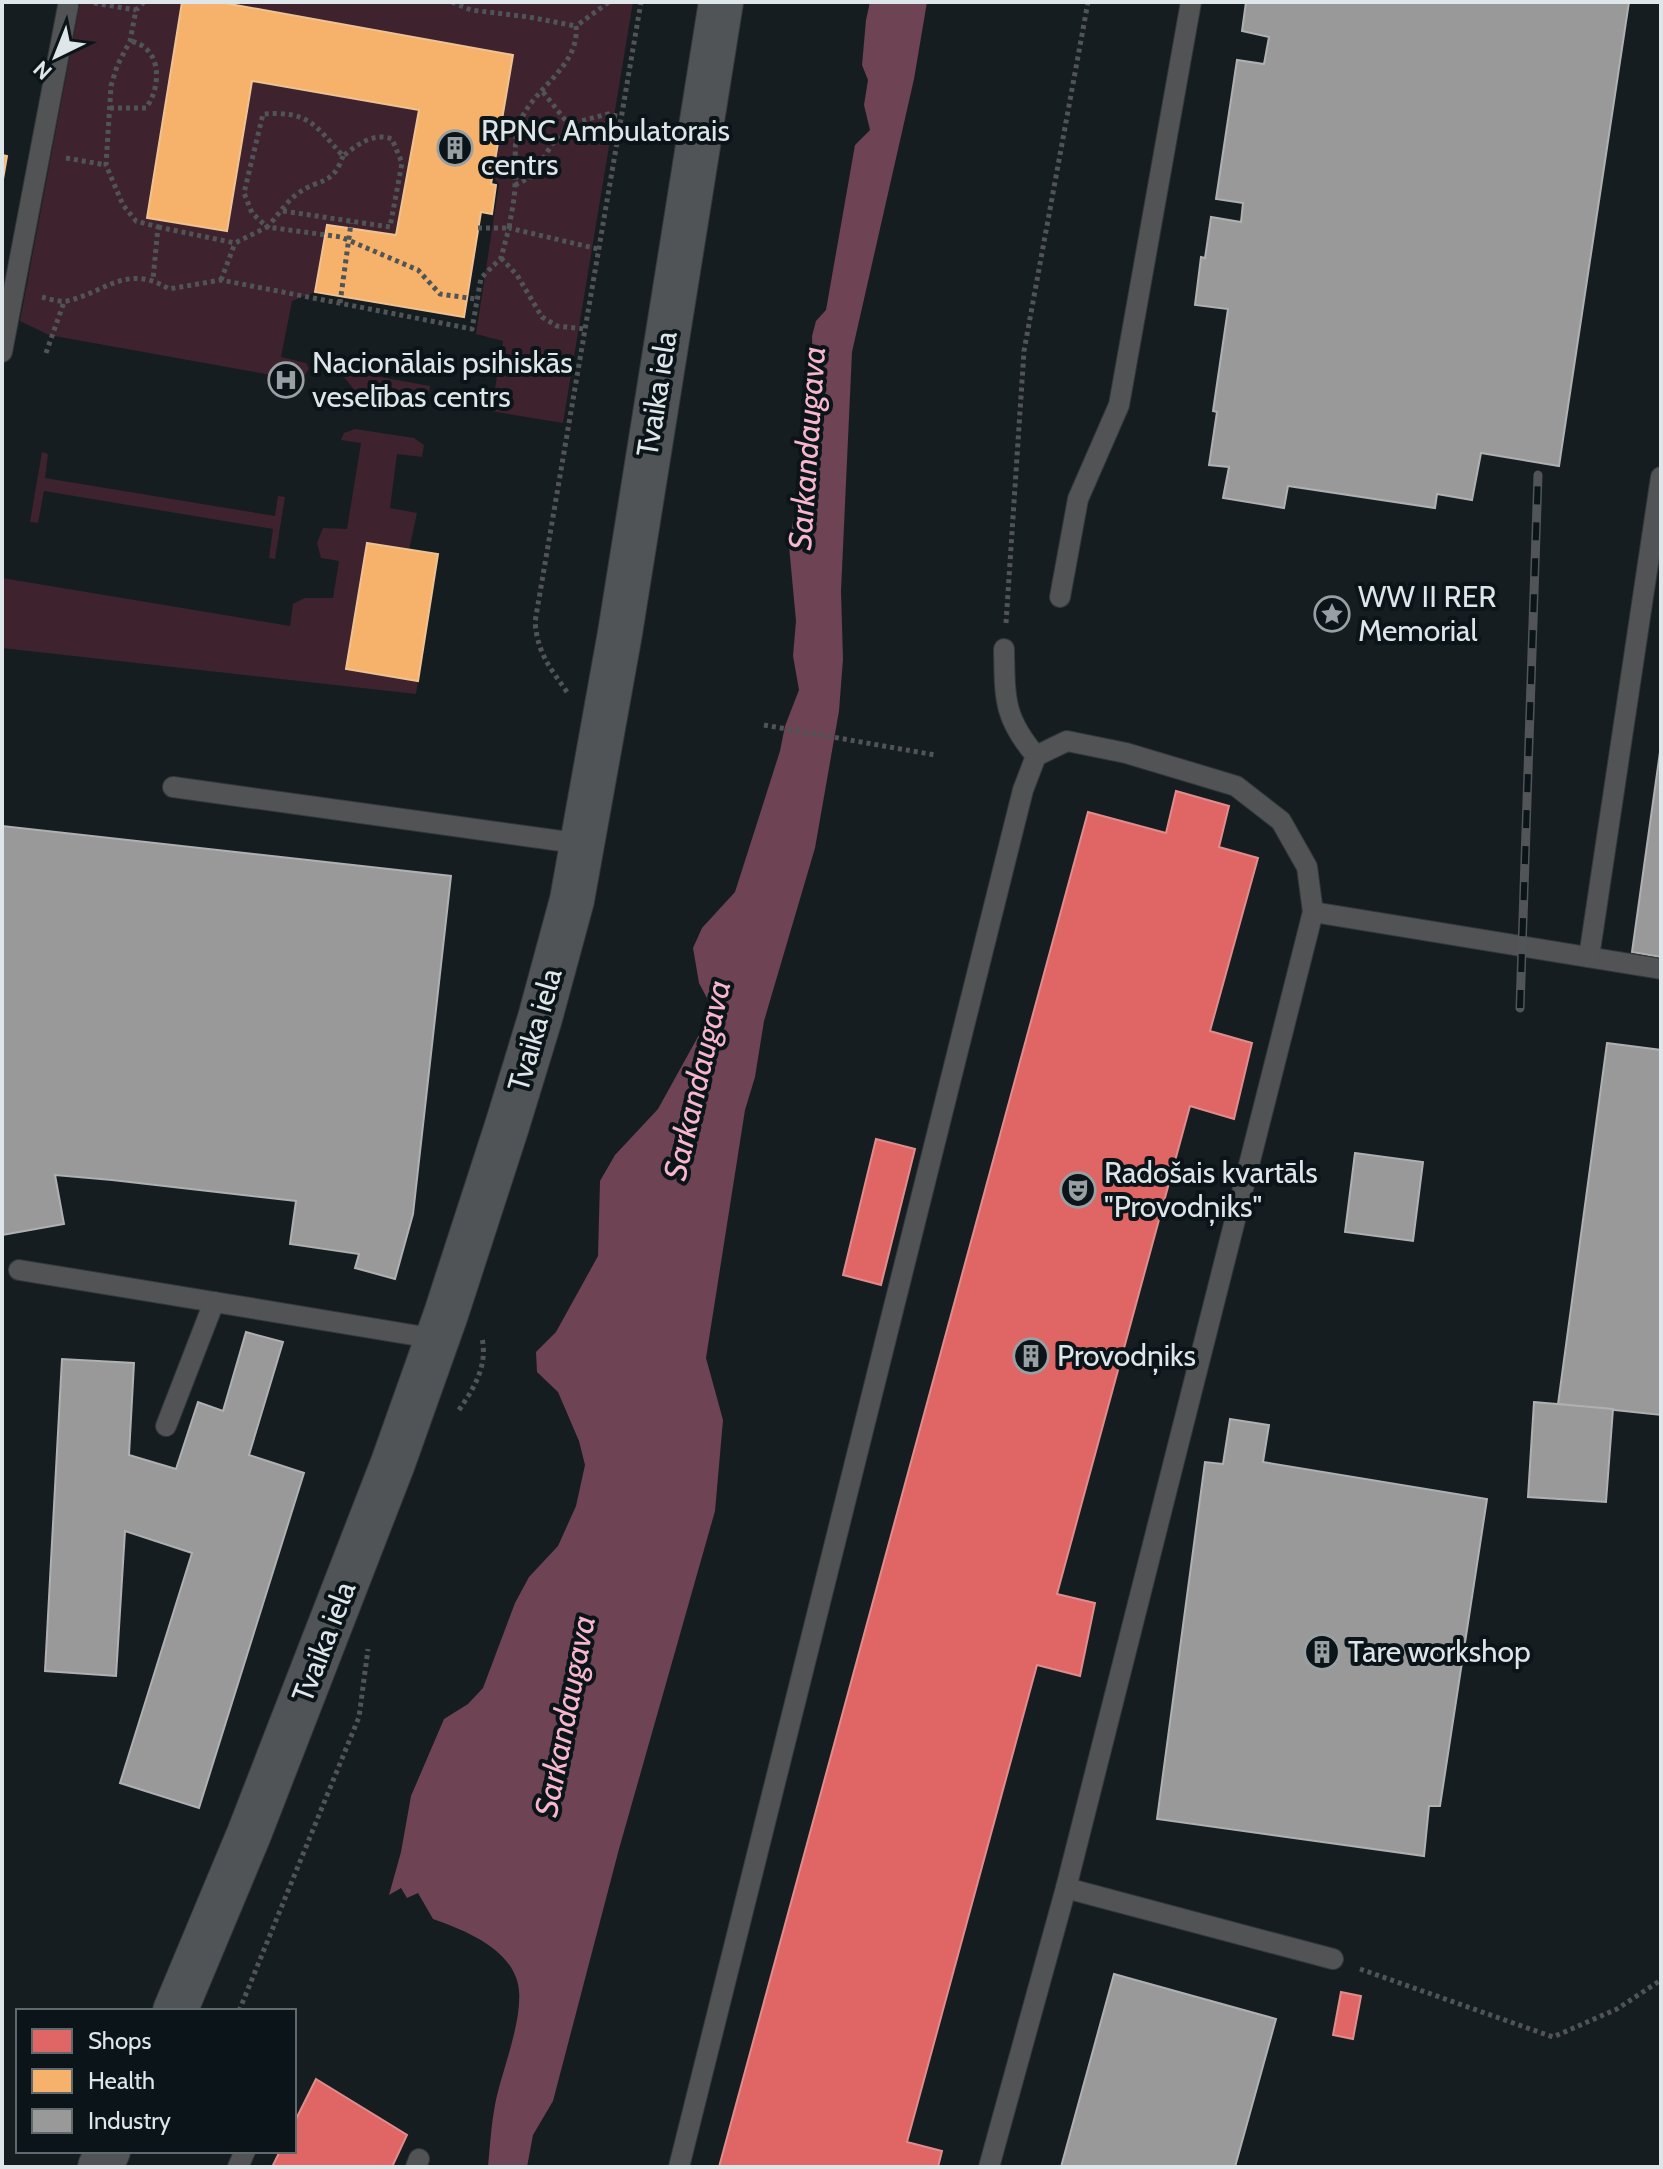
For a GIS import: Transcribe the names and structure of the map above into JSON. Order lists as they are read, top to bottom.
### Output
{
  "streets": {
    "main road": ["Tvaika iela"]
  },
  "water": ["Sarkandaugava"],
  "places": {
    "building": ["RPNC Ambulatorais centrs", "Provodņiks", "Tare workshop"],
    "hospital": ["Nacionālais psihiskās veselības centrs"],
    "place": ["WW II RER Memorial"],
    "theatre": ["Radošais kvartāls \"Provodņiks\""]
  },
  "legend": ["Shops", "Health", "Industry"],
  "north": "bottom left"
}
